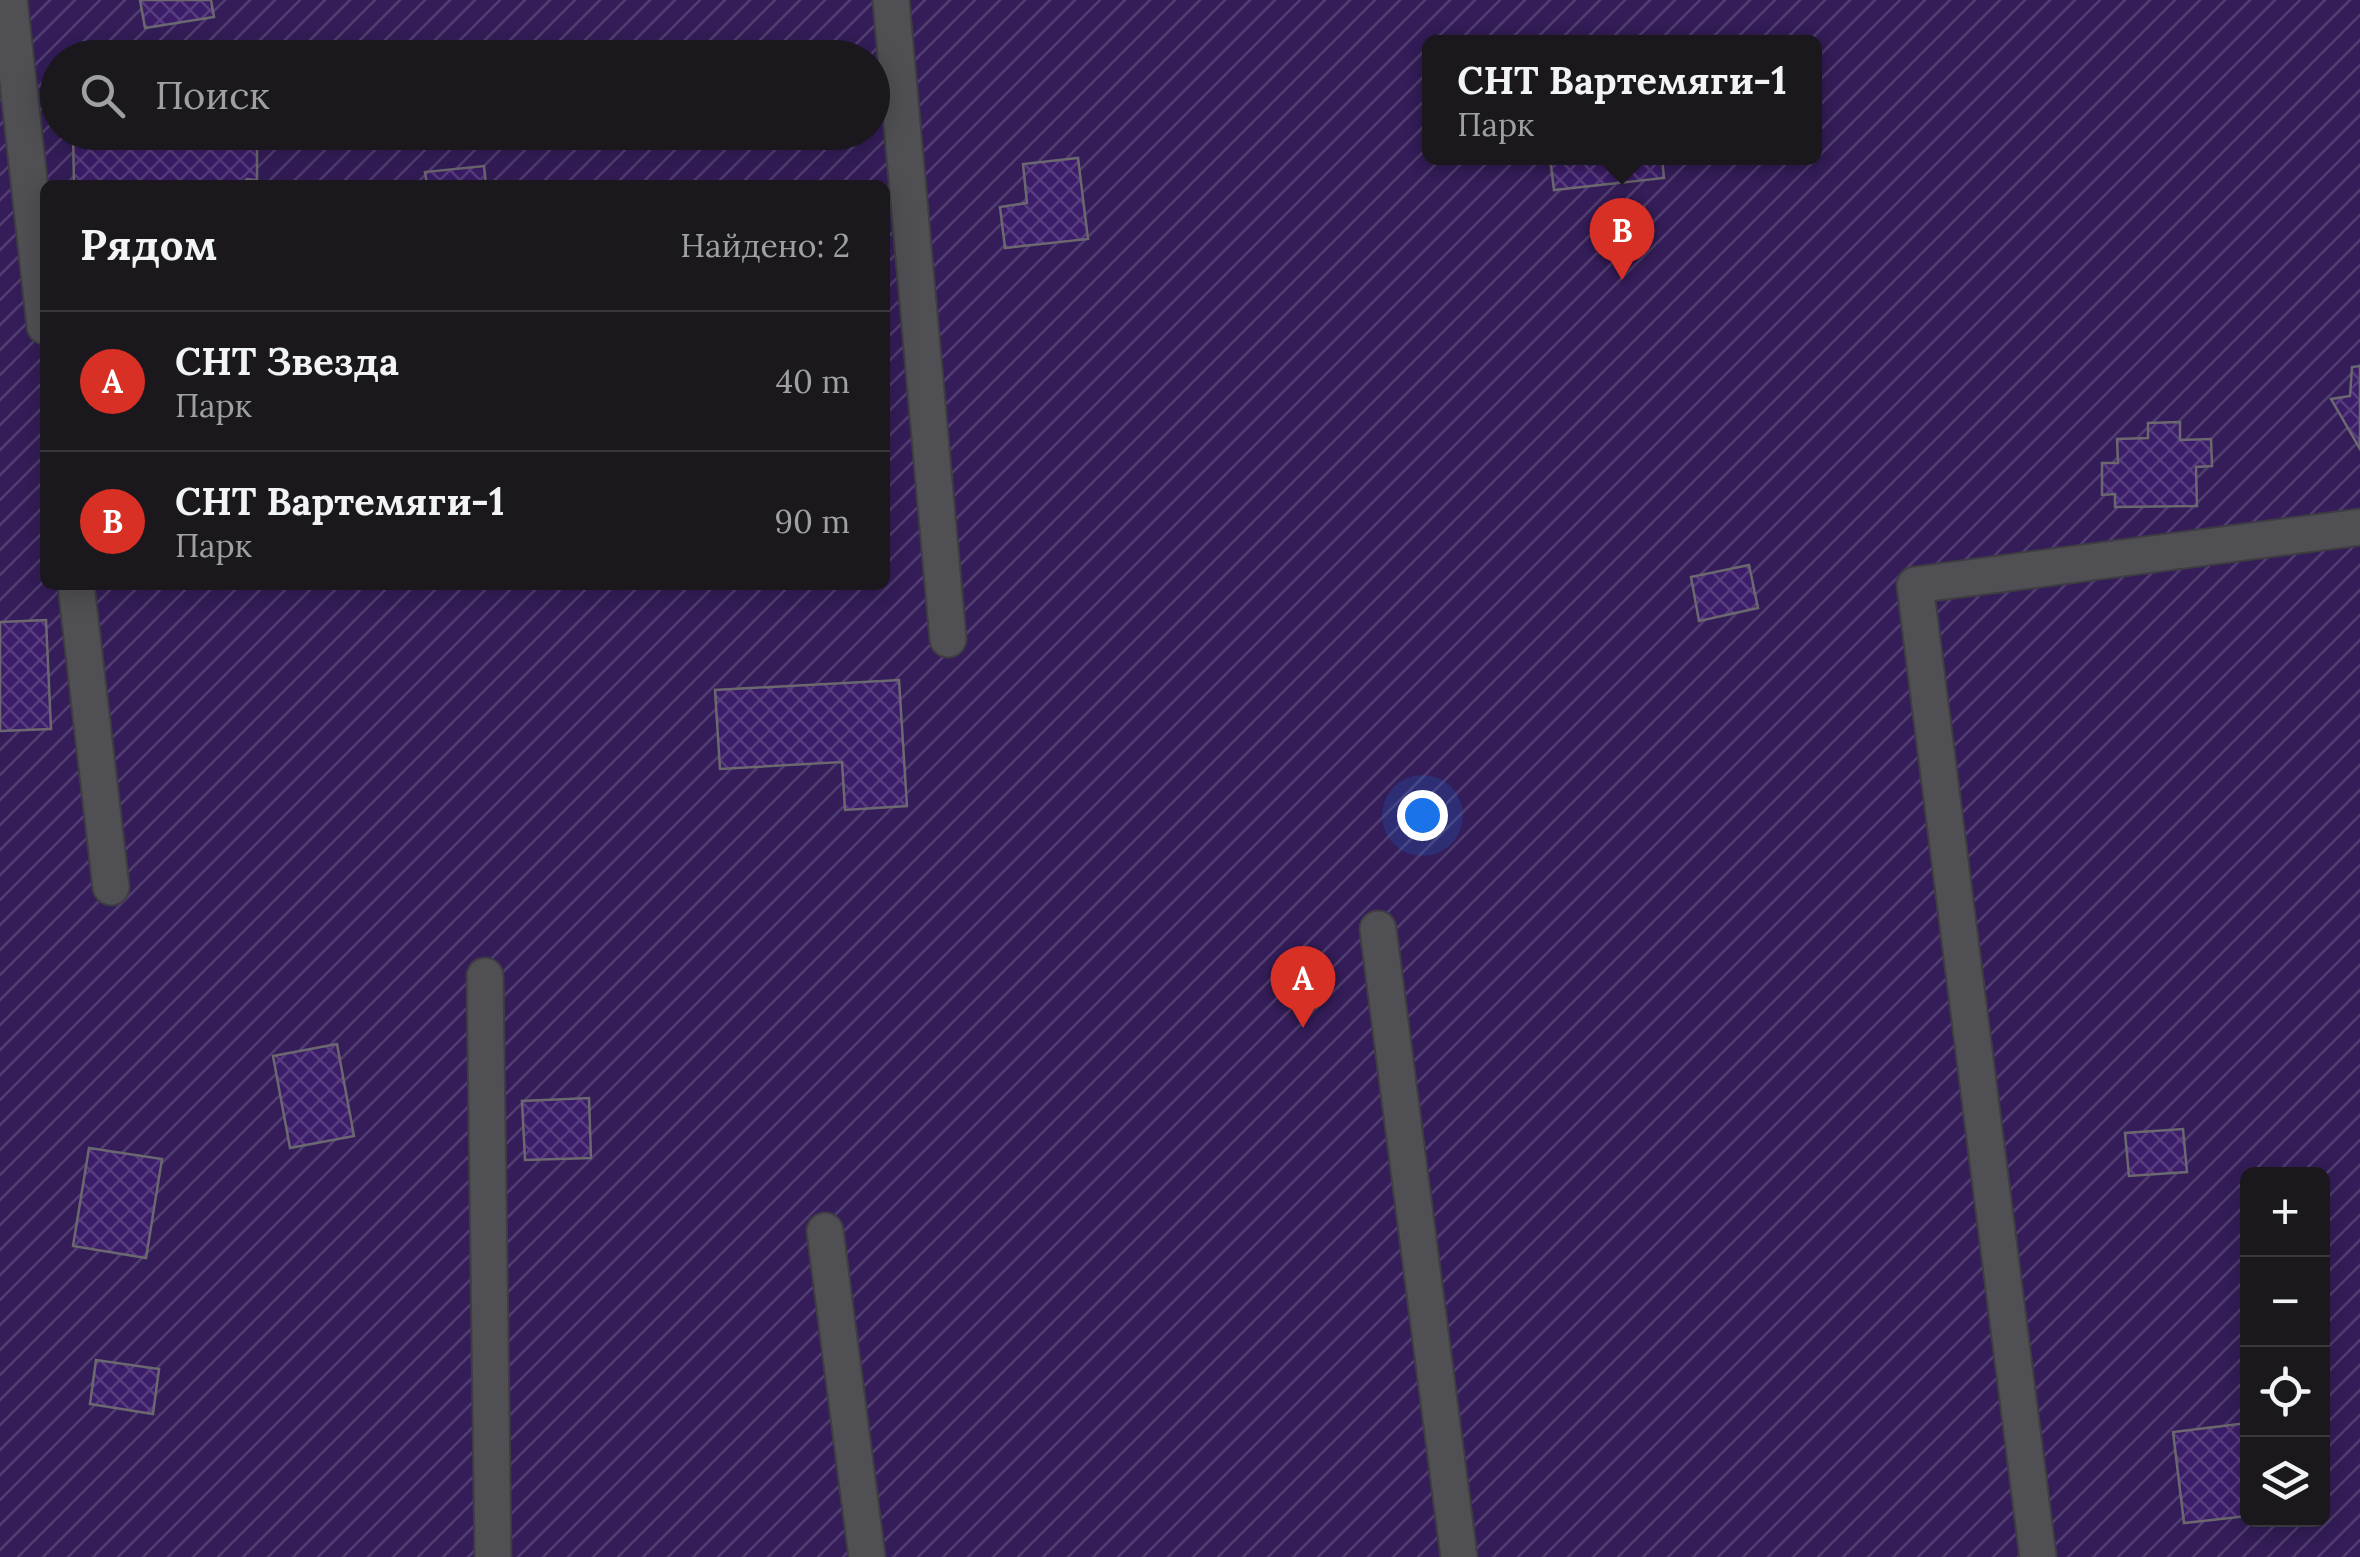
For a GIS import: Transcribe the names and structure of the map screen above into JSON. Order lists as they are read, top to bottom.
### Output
{
  "page": {
    "popup": ["СНТ Вартемяги-1", "Парк"],
    "search": "Поиск",
    "heading": ["Рядом", "Найдено: 2"],
    "pins": ["B", "A"],
    "list": [
      {
        "mark": "A",
        "name": "СНТ Звезда",
        "note": "Парк",
        "value": "40 m"
      },
      {
        "mark": "B",
        "name": "СНТ Вартемяги-1",
        "note": "Парк",
        "value": "90 m"
      }
    ],
    "map_buttons": ["+", "−"]
  }
}
